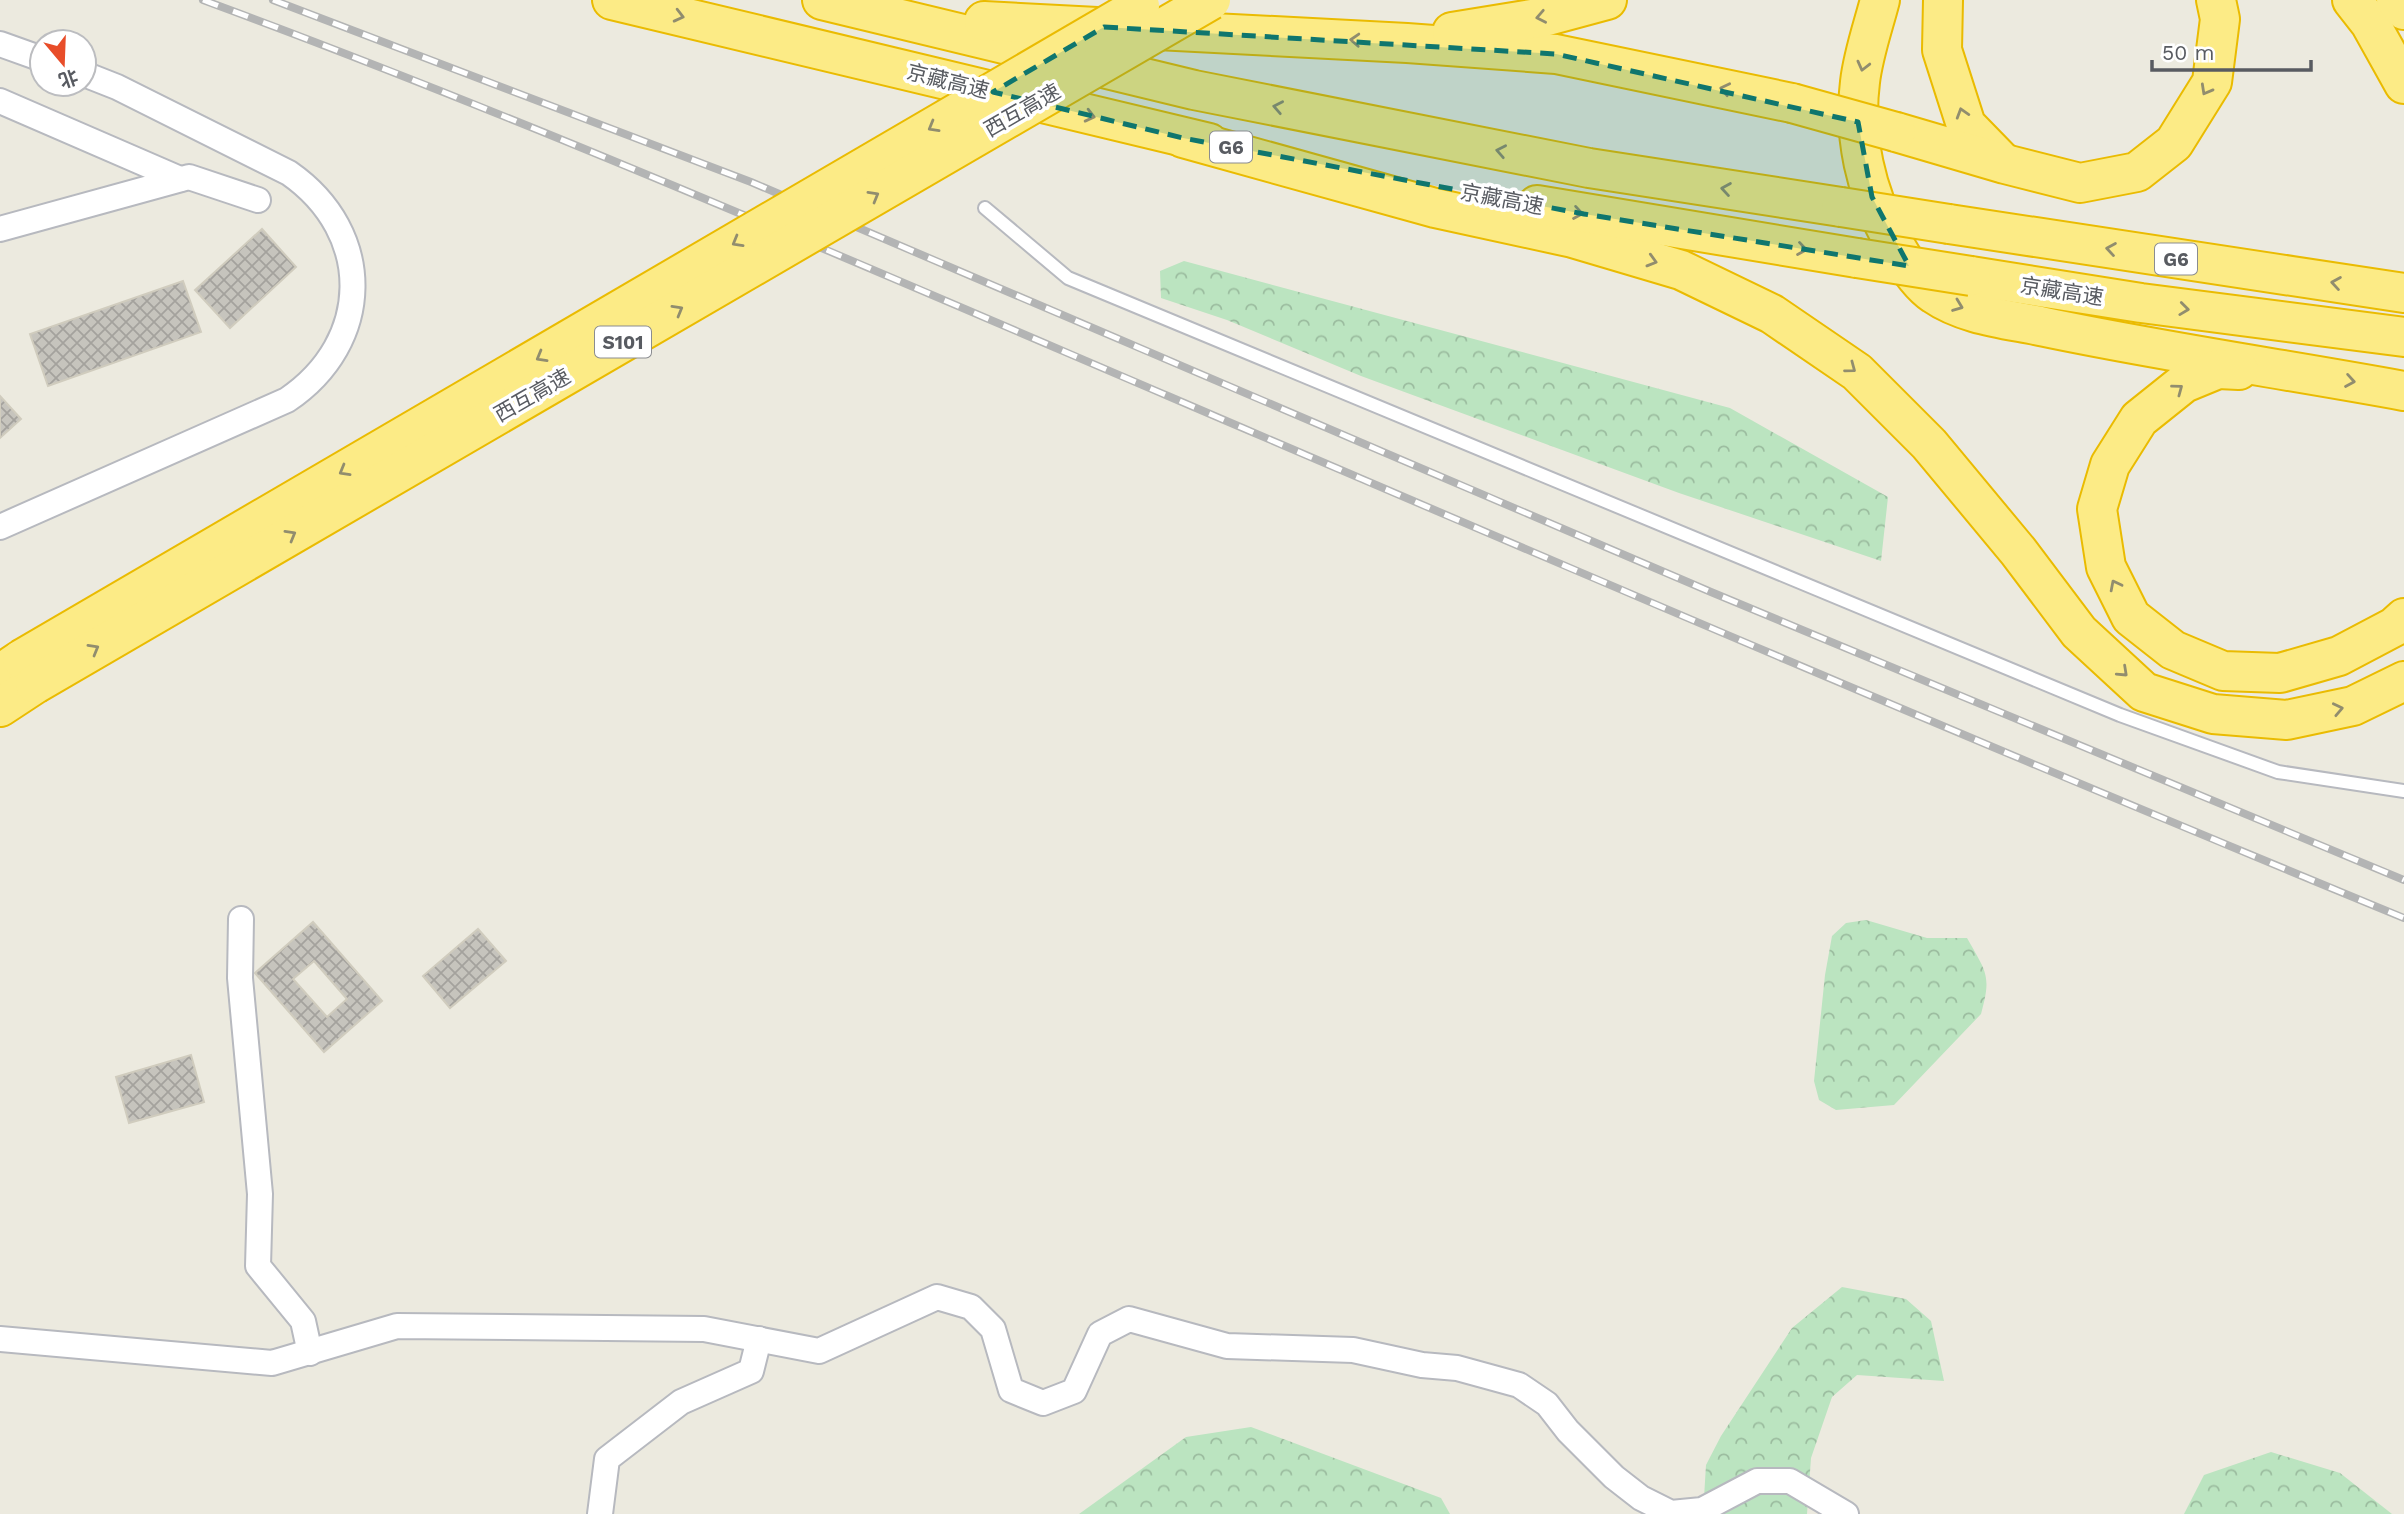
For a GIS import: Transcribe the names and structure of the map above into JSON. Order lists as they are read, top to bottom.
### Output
{
  "streets": {
    "highway": [
      "京藏高速",
      "西互高速",
      "G6",
      "S101"
    ]
  },
  "scale_bar": "50 m",
  "north": "bottom"
}
